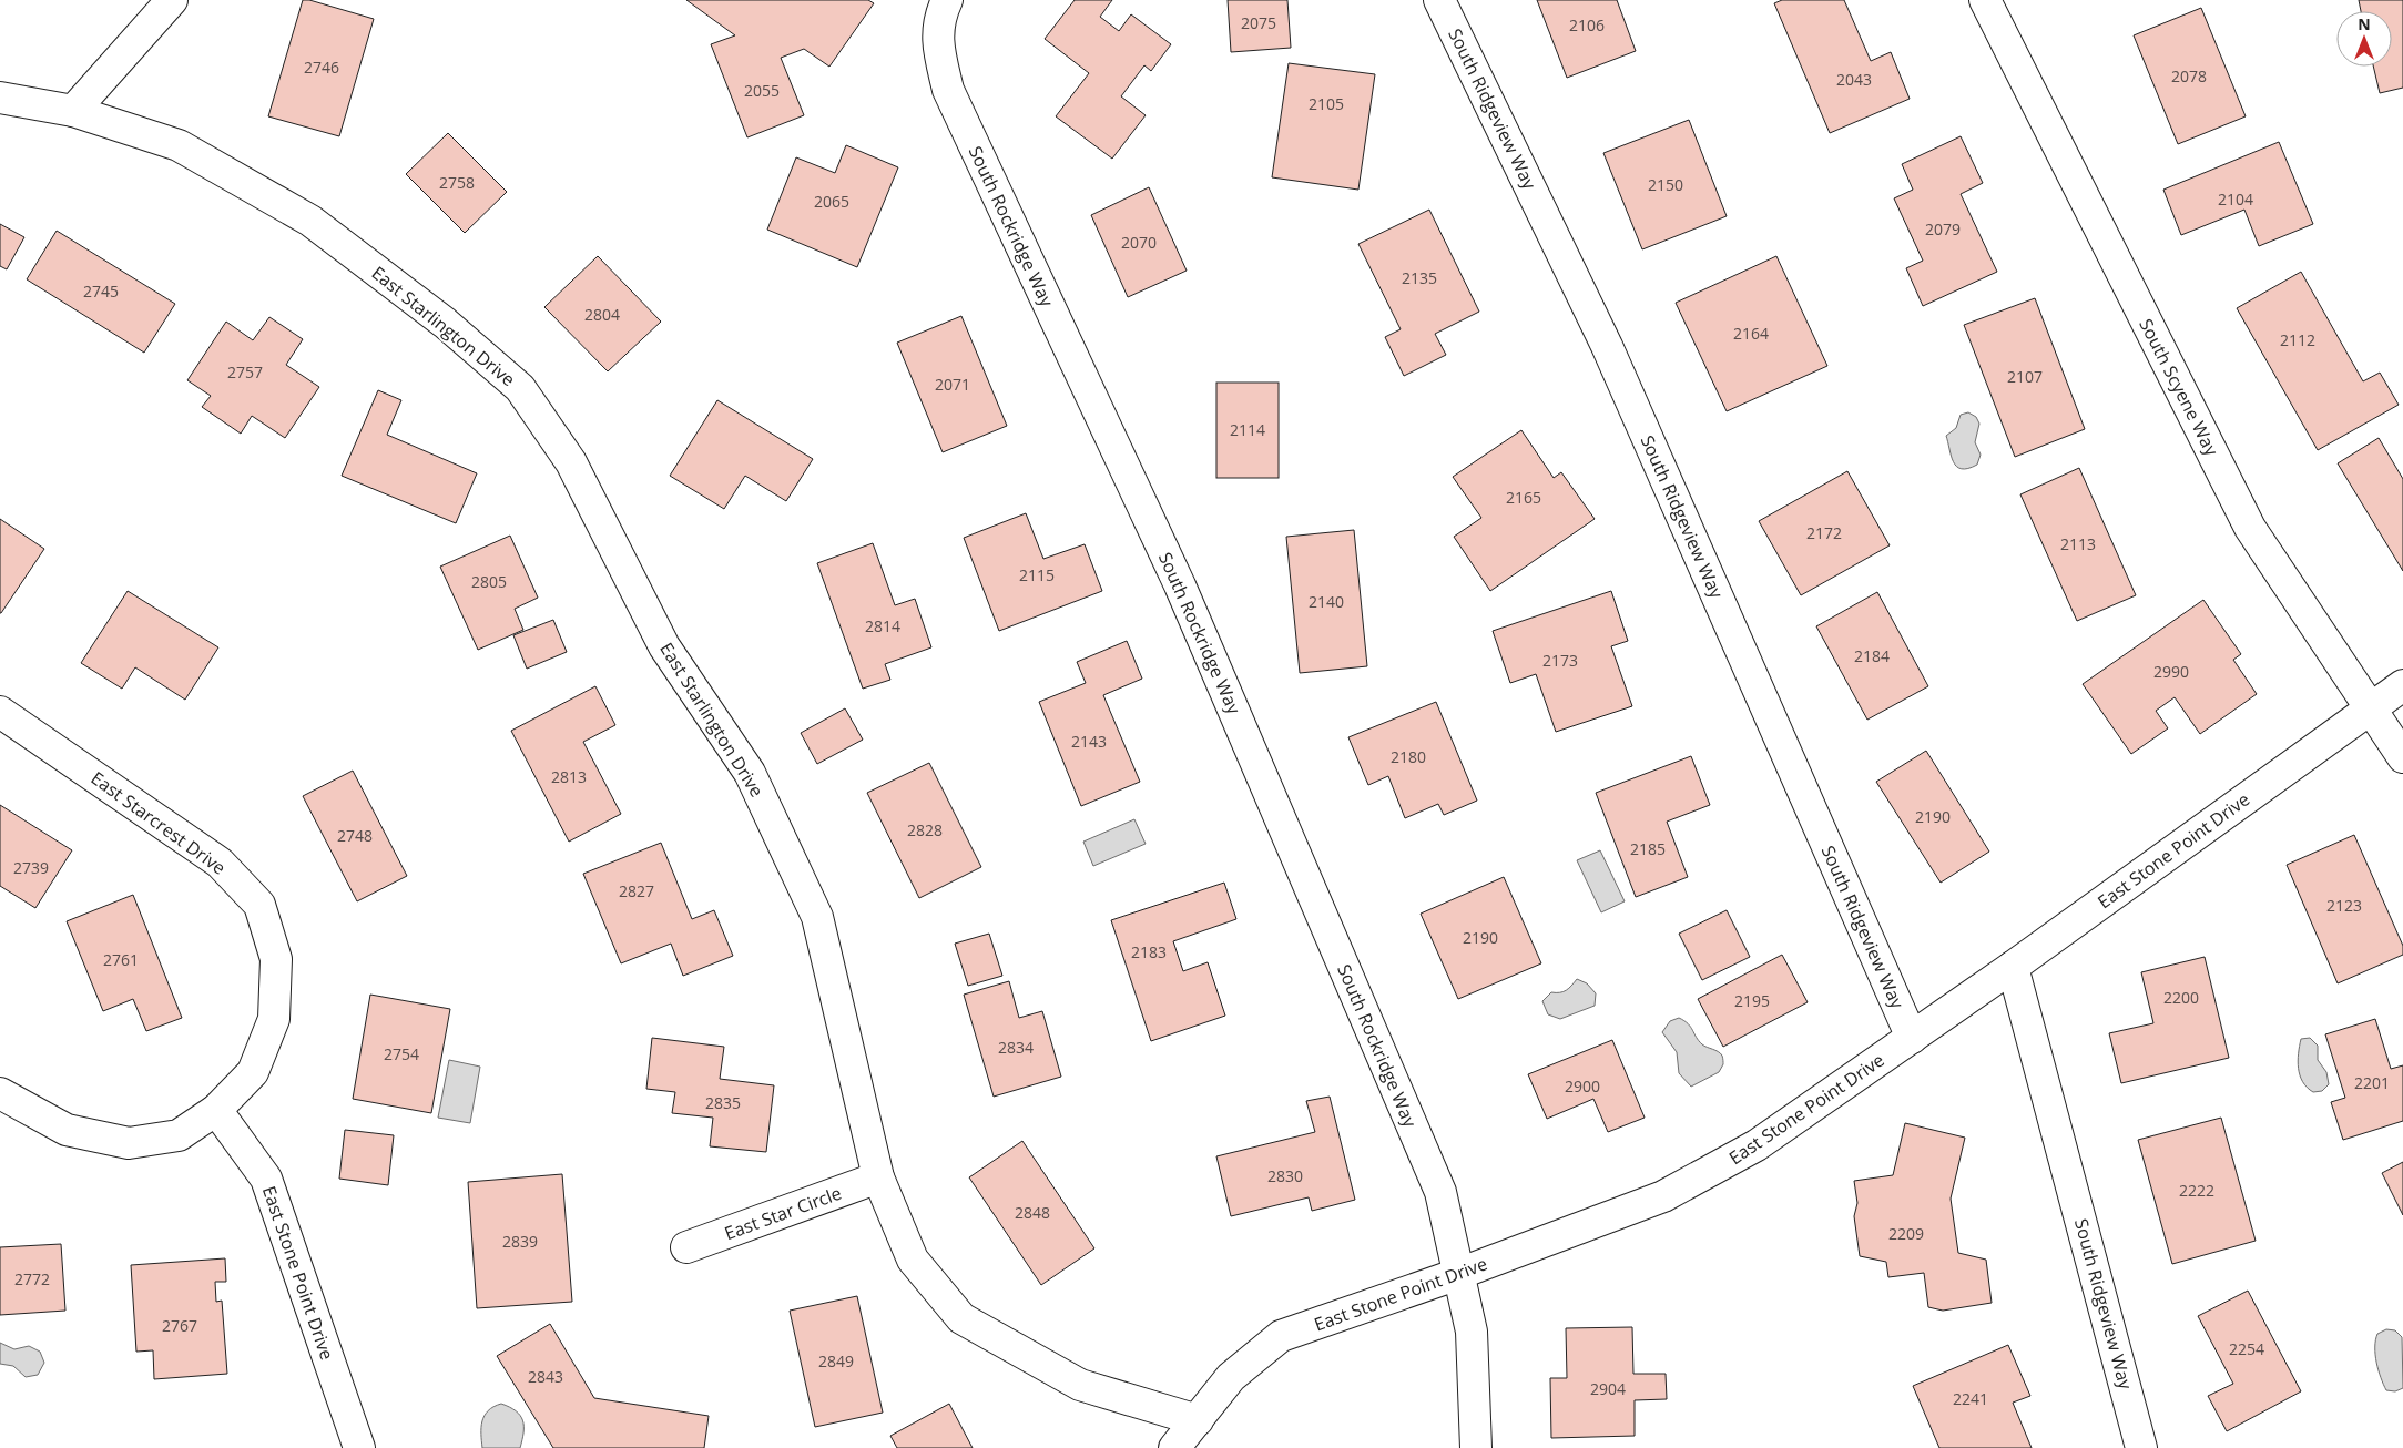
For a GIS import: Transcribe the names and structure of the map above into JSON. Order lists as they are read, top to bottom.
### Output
{
  "streets": {
    "street": [
      "South Ridgeview Way",
      "South Rockridge Way",
      "East Starlington Drive",
      "South Scyene Way",
      "East Starcrest Drive",
      "East Stone Point Drive",
      "East Star Circle"
    ]
  },
  "crossings": [
    ["South Ridgeview Way", "East Stone Point Drive"],
    ["South Rockridge Way", "East Stone Point Drive"],
    ["East Starlington Drive", "East Stone Point Drive"],
    ["East Starlington Drive", "East Star Circle"],
    ["South Scyene Way", "East Stone Point Drive"],
    ["East Starcrest Drive", "East Stone Point Drive"]
  ],
  "house_numbers": [
    "2075",
    "2106",
    "2746",
    "2078",
    "2043",
    "2055",
    "2105",
    "2758",
    "2150",
    "2104",
    "2065",
    "2079",
    "2070",
    "2135",
    "2745",
    "2804",
    "2164",
    "2112",
    "2757",
    "2107",
    "2071",
    "2114",
    "2165",
    "2172",
    "2113",
    "2115",
    "2805",
    "2140",
    "2814",
    "2184",
    "2173",
    "2990",
    "2143",
    "2180",
    "2813",
    "2190",
    "2828",
    "2748",
    "2185",
    "2739",
    "2827",
    "2123",
    "2190",
    "2183",
    "2761",
    "2200",
    "2195",
    "2834",
    "2754",
    "2201",
    "2900",
    "2835",
    "2830",
    "2222",
    "2848",
    "2209",
    "2839",
    "2772",
    "2767",
    "2254",
    "2849",
    "2843",
    "2904",
    "2241"
  ],
  "north": "top"
}
